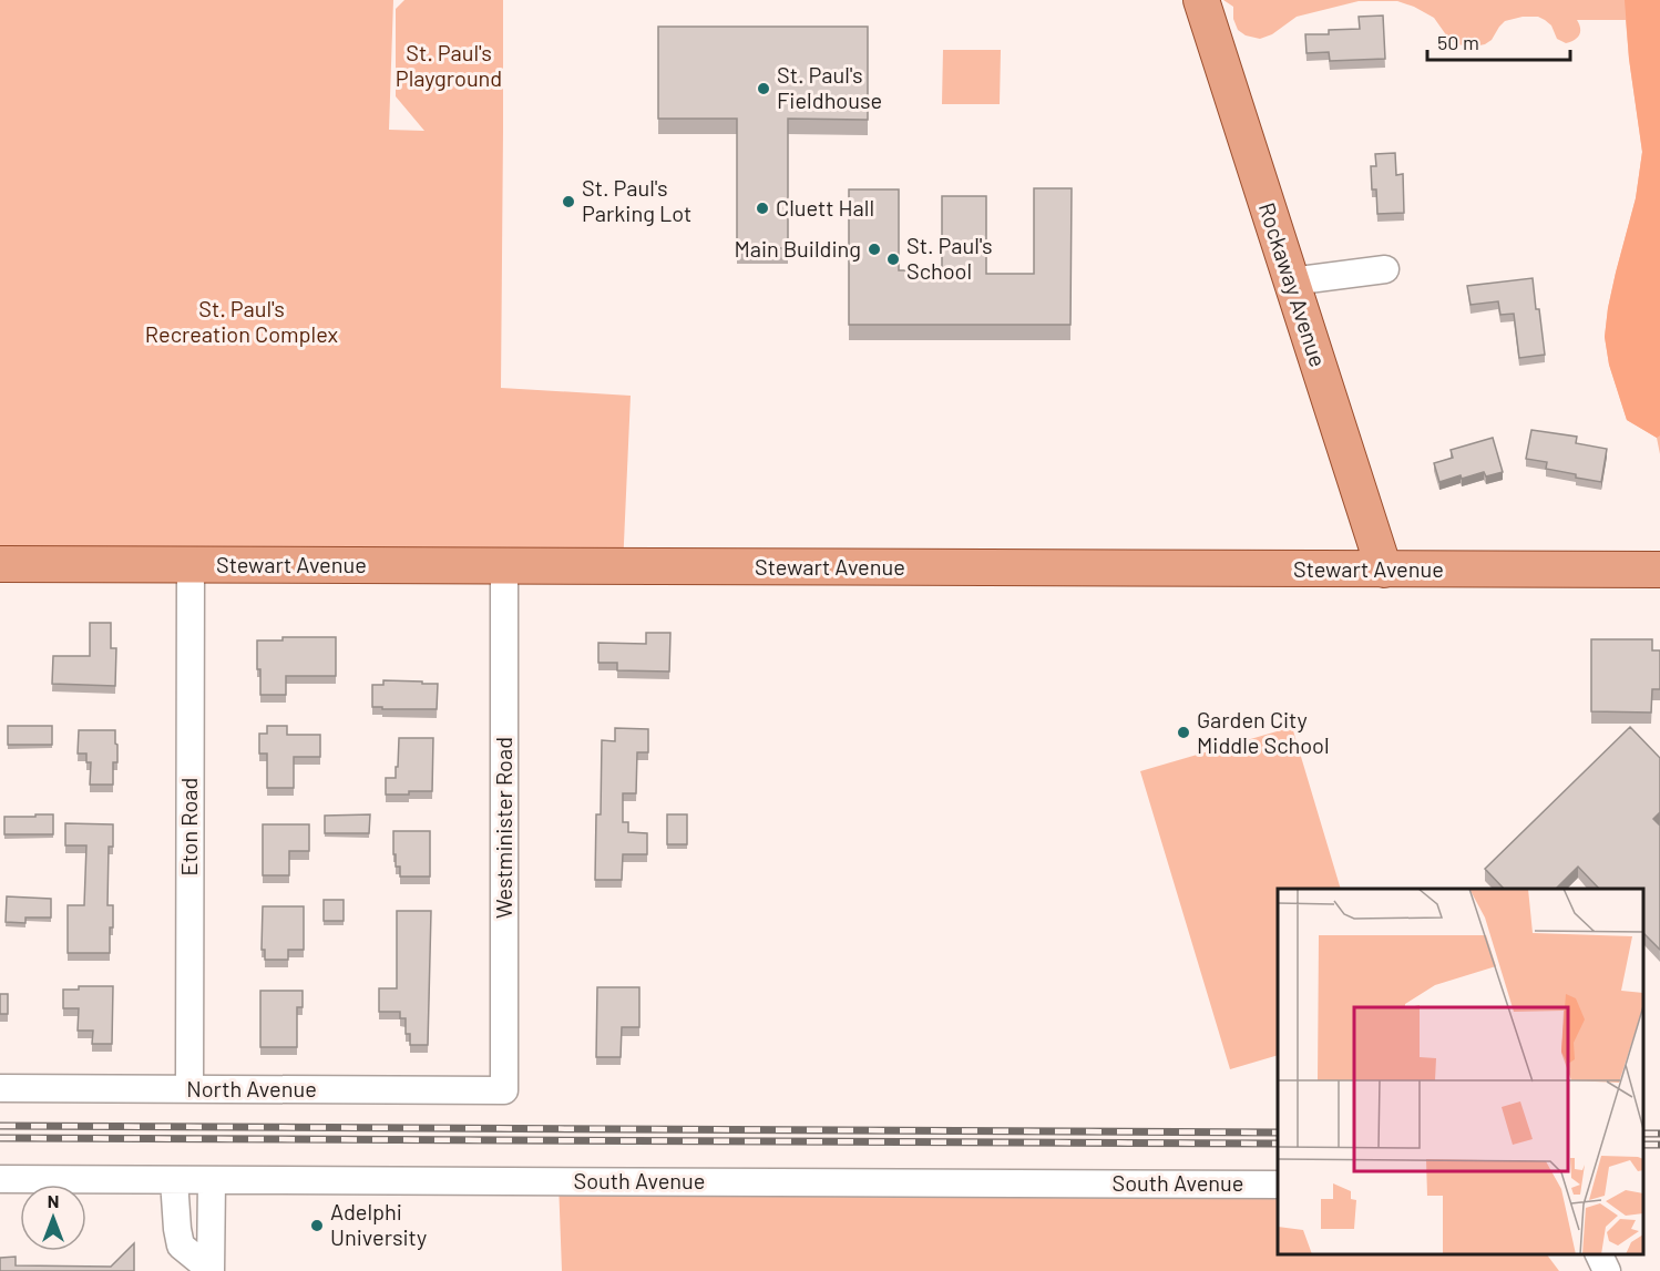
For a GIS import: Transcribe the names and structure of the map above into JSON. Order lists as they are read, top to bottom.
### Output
{
  "streets": {
    "main road": ["Rockaway Avenue", "Stewart Avenue"],
    "street": [
      "Eton Road",
      "Westminister Road",
      "North Avenue",
      "South Avenue"
    ]
  },
  "crossings": [
    ["Rockaway Avenue", "Stewart Avenue"],
    ["Stewart Avenue", "Eton Road"],
    ["Stewart Avenue", "Westminister Road"],
    ["Eton Road", "North Avenue"],
    ["Westminister Road", "North Avenue"]
  ],
  "parks": ["St. Paul's Playground", "St. Paul's Recreation Complex"],
  "places": [
    "St. Paul's Fieldhouse",
    "St. Paul's Parking Lot",
    "Cluett Hall",
    "Main Building",
    "St. Paul's School",
    "Garden City Middle School",
    "Adelphi University"
  ],
  "scale_bar": "50 m",
  "north": "top"
}
